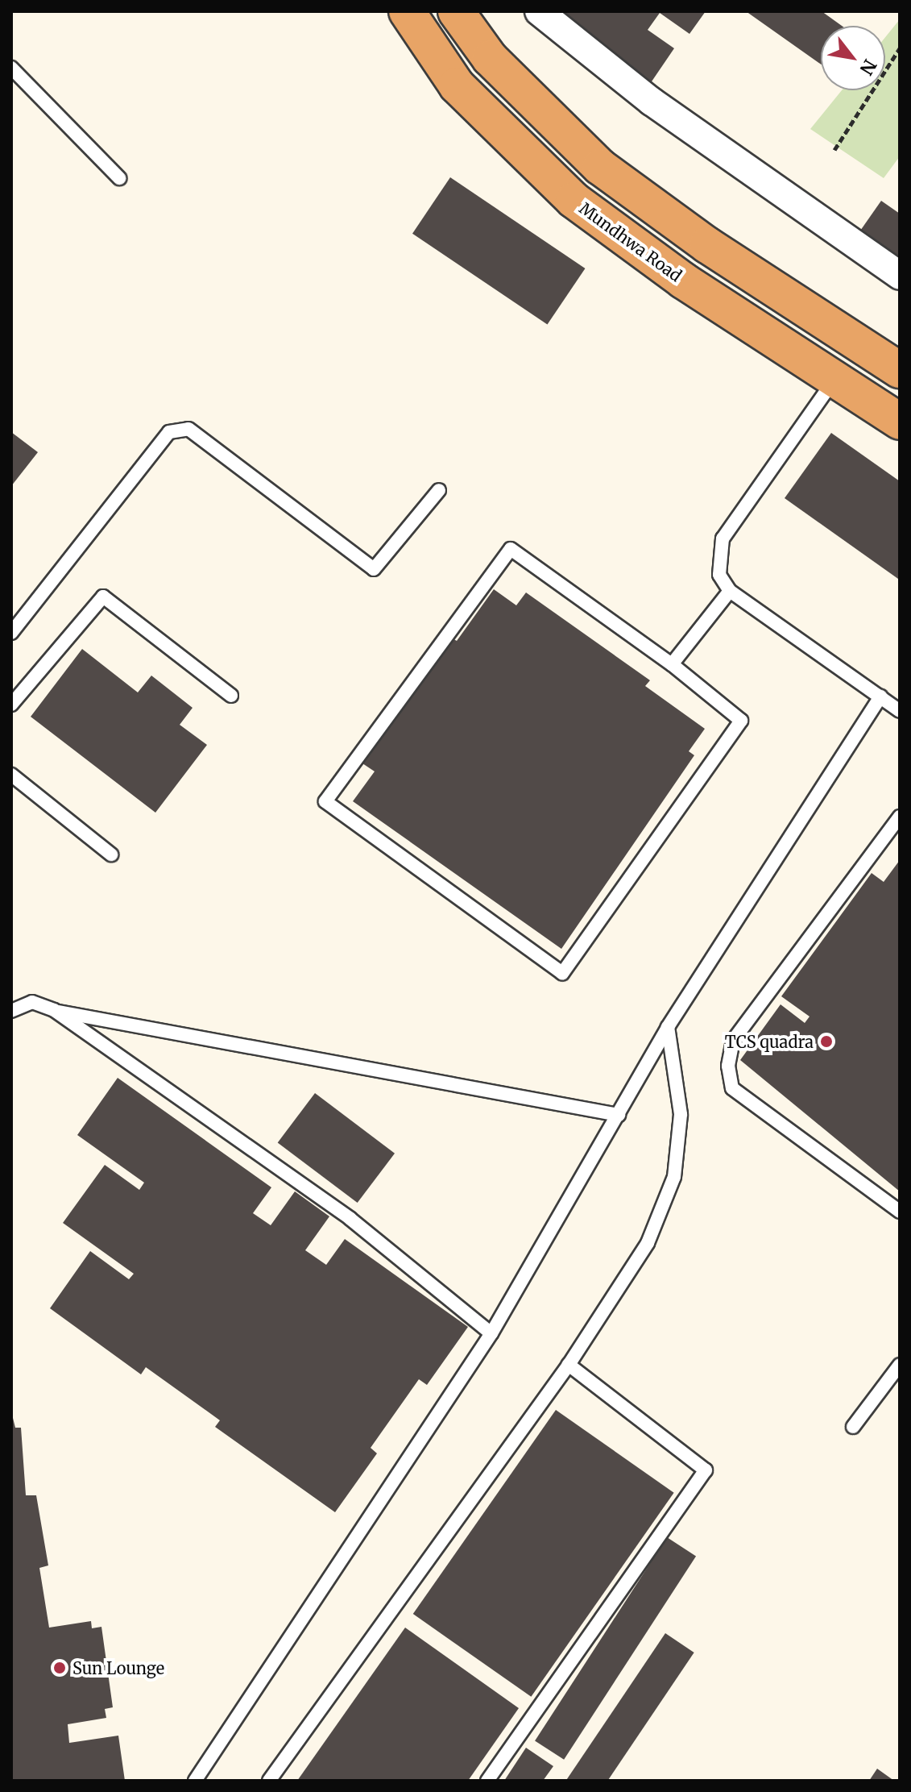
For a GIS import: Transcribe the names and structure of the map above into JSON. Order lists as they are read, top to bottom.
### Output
{
  "streets": {
    "highway": ["Mundhwa Road"]
  },
  "places": ["TCS quadra", "Sun Lounge"],
  "north": "bottom right"
}
